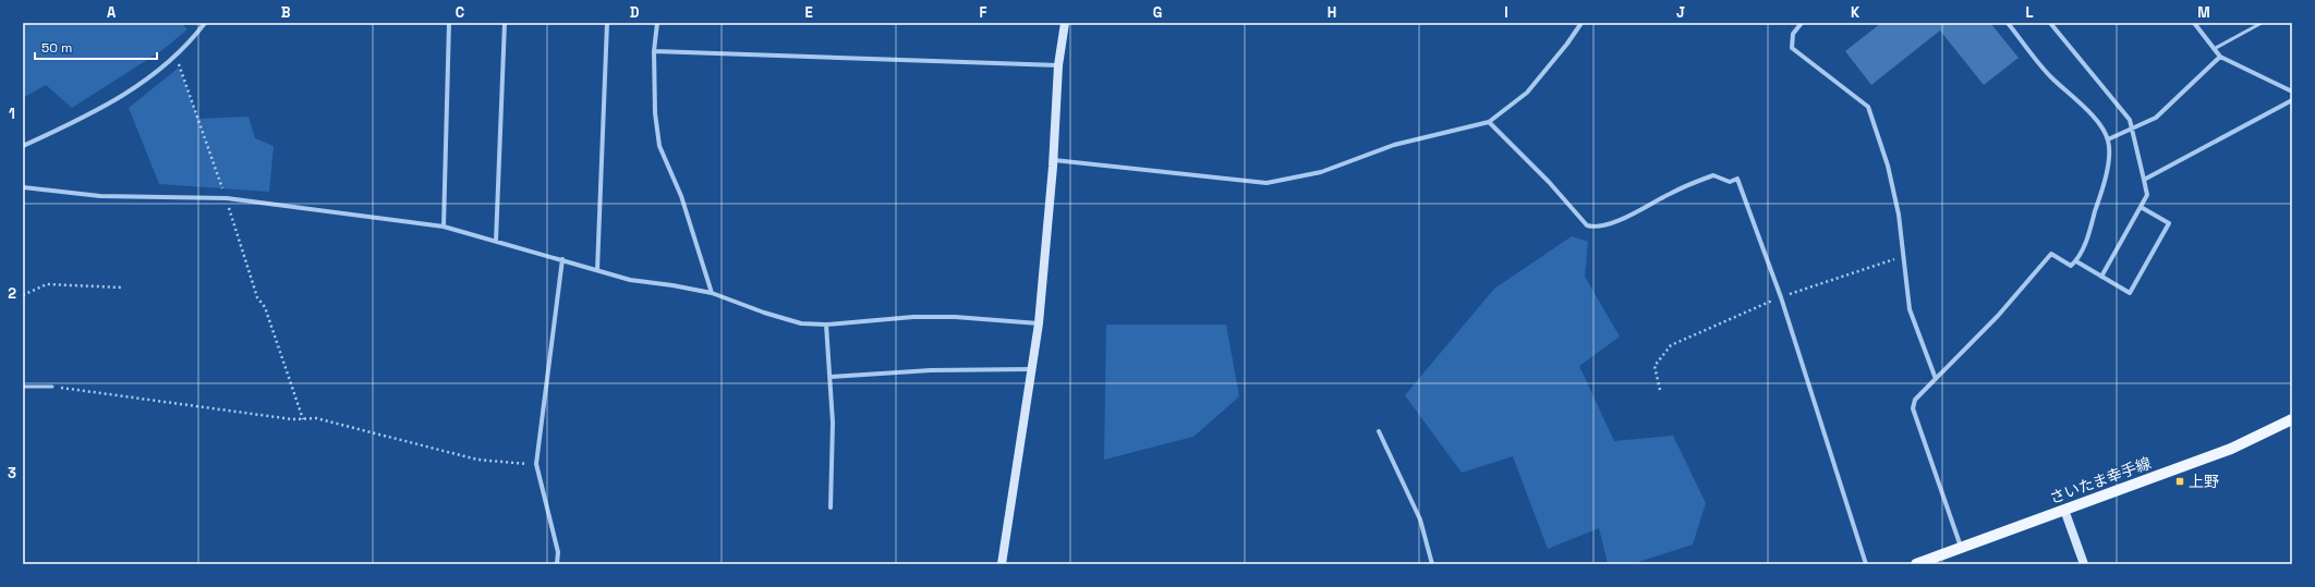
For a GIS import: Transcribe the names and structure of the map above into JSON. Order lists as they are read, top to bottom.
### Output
{
  "streets": {
    "main road": ["さいたま幸手線"]
  },
  "places": {
    "transit": ["上野"]
  },
  "scale_bar": "50 m",
  "grid": {
    "columns": [
      "A",
      "B",
      "C",
      "D",
      "E",
      "F",
      "G",
      "H",
      "I",
      "J",
      "K",
      "L",
      "M"
    ],
    "rows": ["1", "2", "3"]
  }
}
